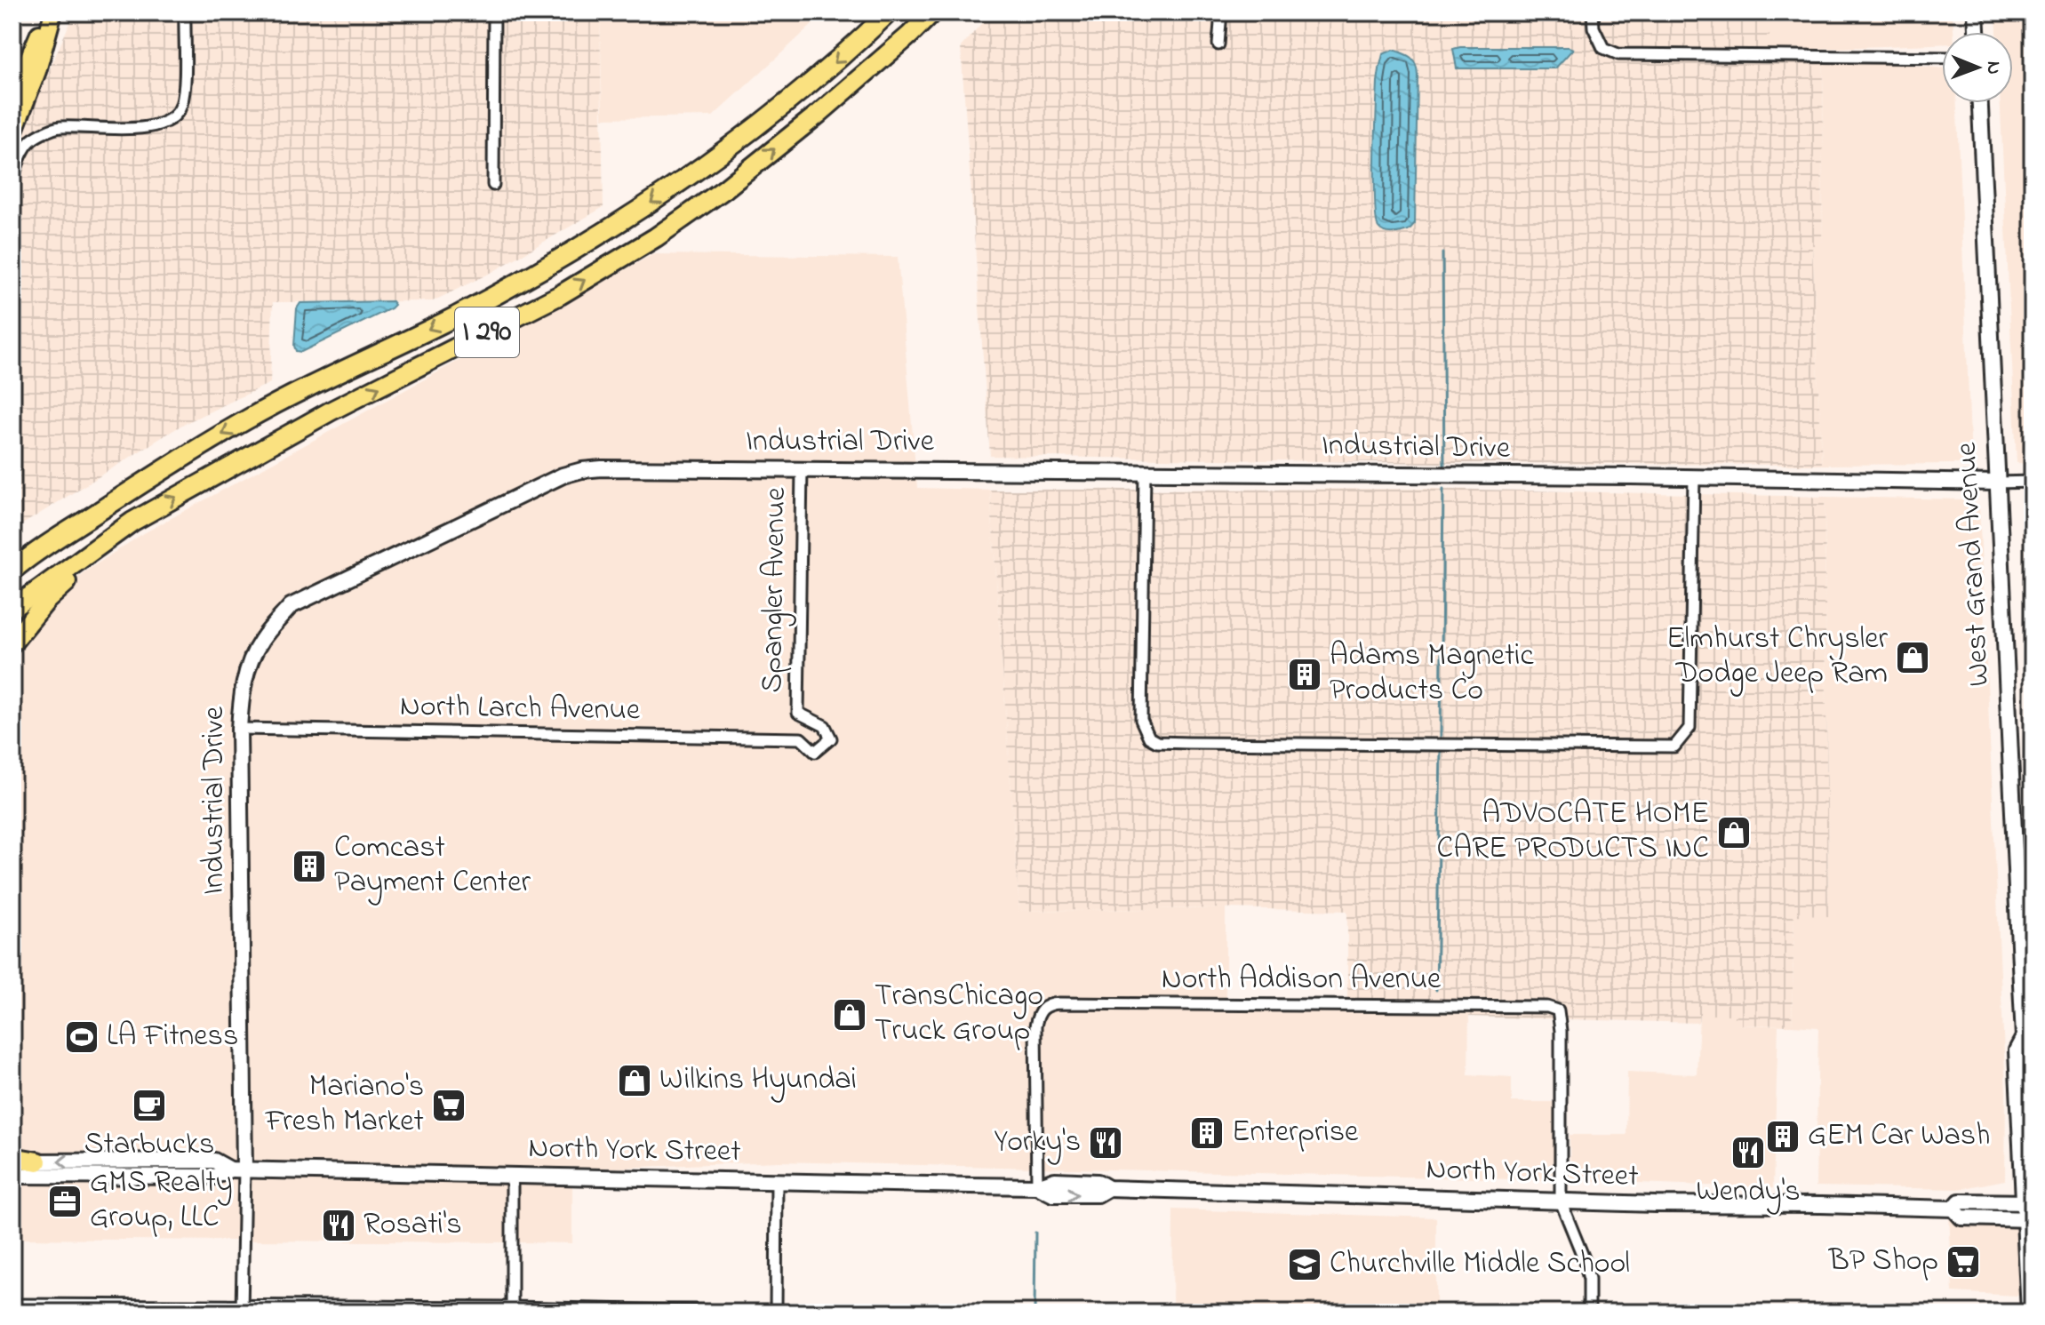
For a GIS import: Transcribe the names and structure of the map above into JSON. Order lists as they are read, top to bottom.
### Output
{
  "streets": {
    "highway": ["I 290"],
    "main road": ["Industrial Drive", "West Grand Avenue", "North York Street"],
    "street": ["Spangler Avenue", "North Larch Avenue", "North Addison Avenue"]
  },
  "crossings": [
    ["Industrial Drive", "West Grand Avenue"],
    ["Industrial Drive", "Spangler Avenue"],
    ["Industrial Drive", "North Larch Avenue"],
    ["Industrial Drive", "North York Street"],
    ["West Grand Avenue", "North York Street"],
    ["Spangler Avenue", "North Larch Avenue"],
    ["North Addison Avenue", "North York Street"]
  ],
  "places": {
    "shop": [
      "Elmhurst Chrysler Dodge Jeep Ram",
      "ADVOCATE HOME CARE PRODUCTS INC",
      "TransChicago Truck Group",
      "Wilkins Hyundai"
    ],
    "building": [
      "Adams Magnetic Products Co",
      "Comcast Payment Center",
      "Enterprise",
      "GEM Car Wash"
    ],
    "sports": ["LA Fitness"],
    "cafe": ["Starbucks"],
    "supermarket": ["Mariano's Fresh Market", "BP Shop"],
    "restaurant": ["Yorky's", "Wendy's", "Rosati's"],
    "office": ["GMS Realty Group, LLC"],
    "school or university": ["Churchville Middle School"]
  },
  "north": "right"
}
